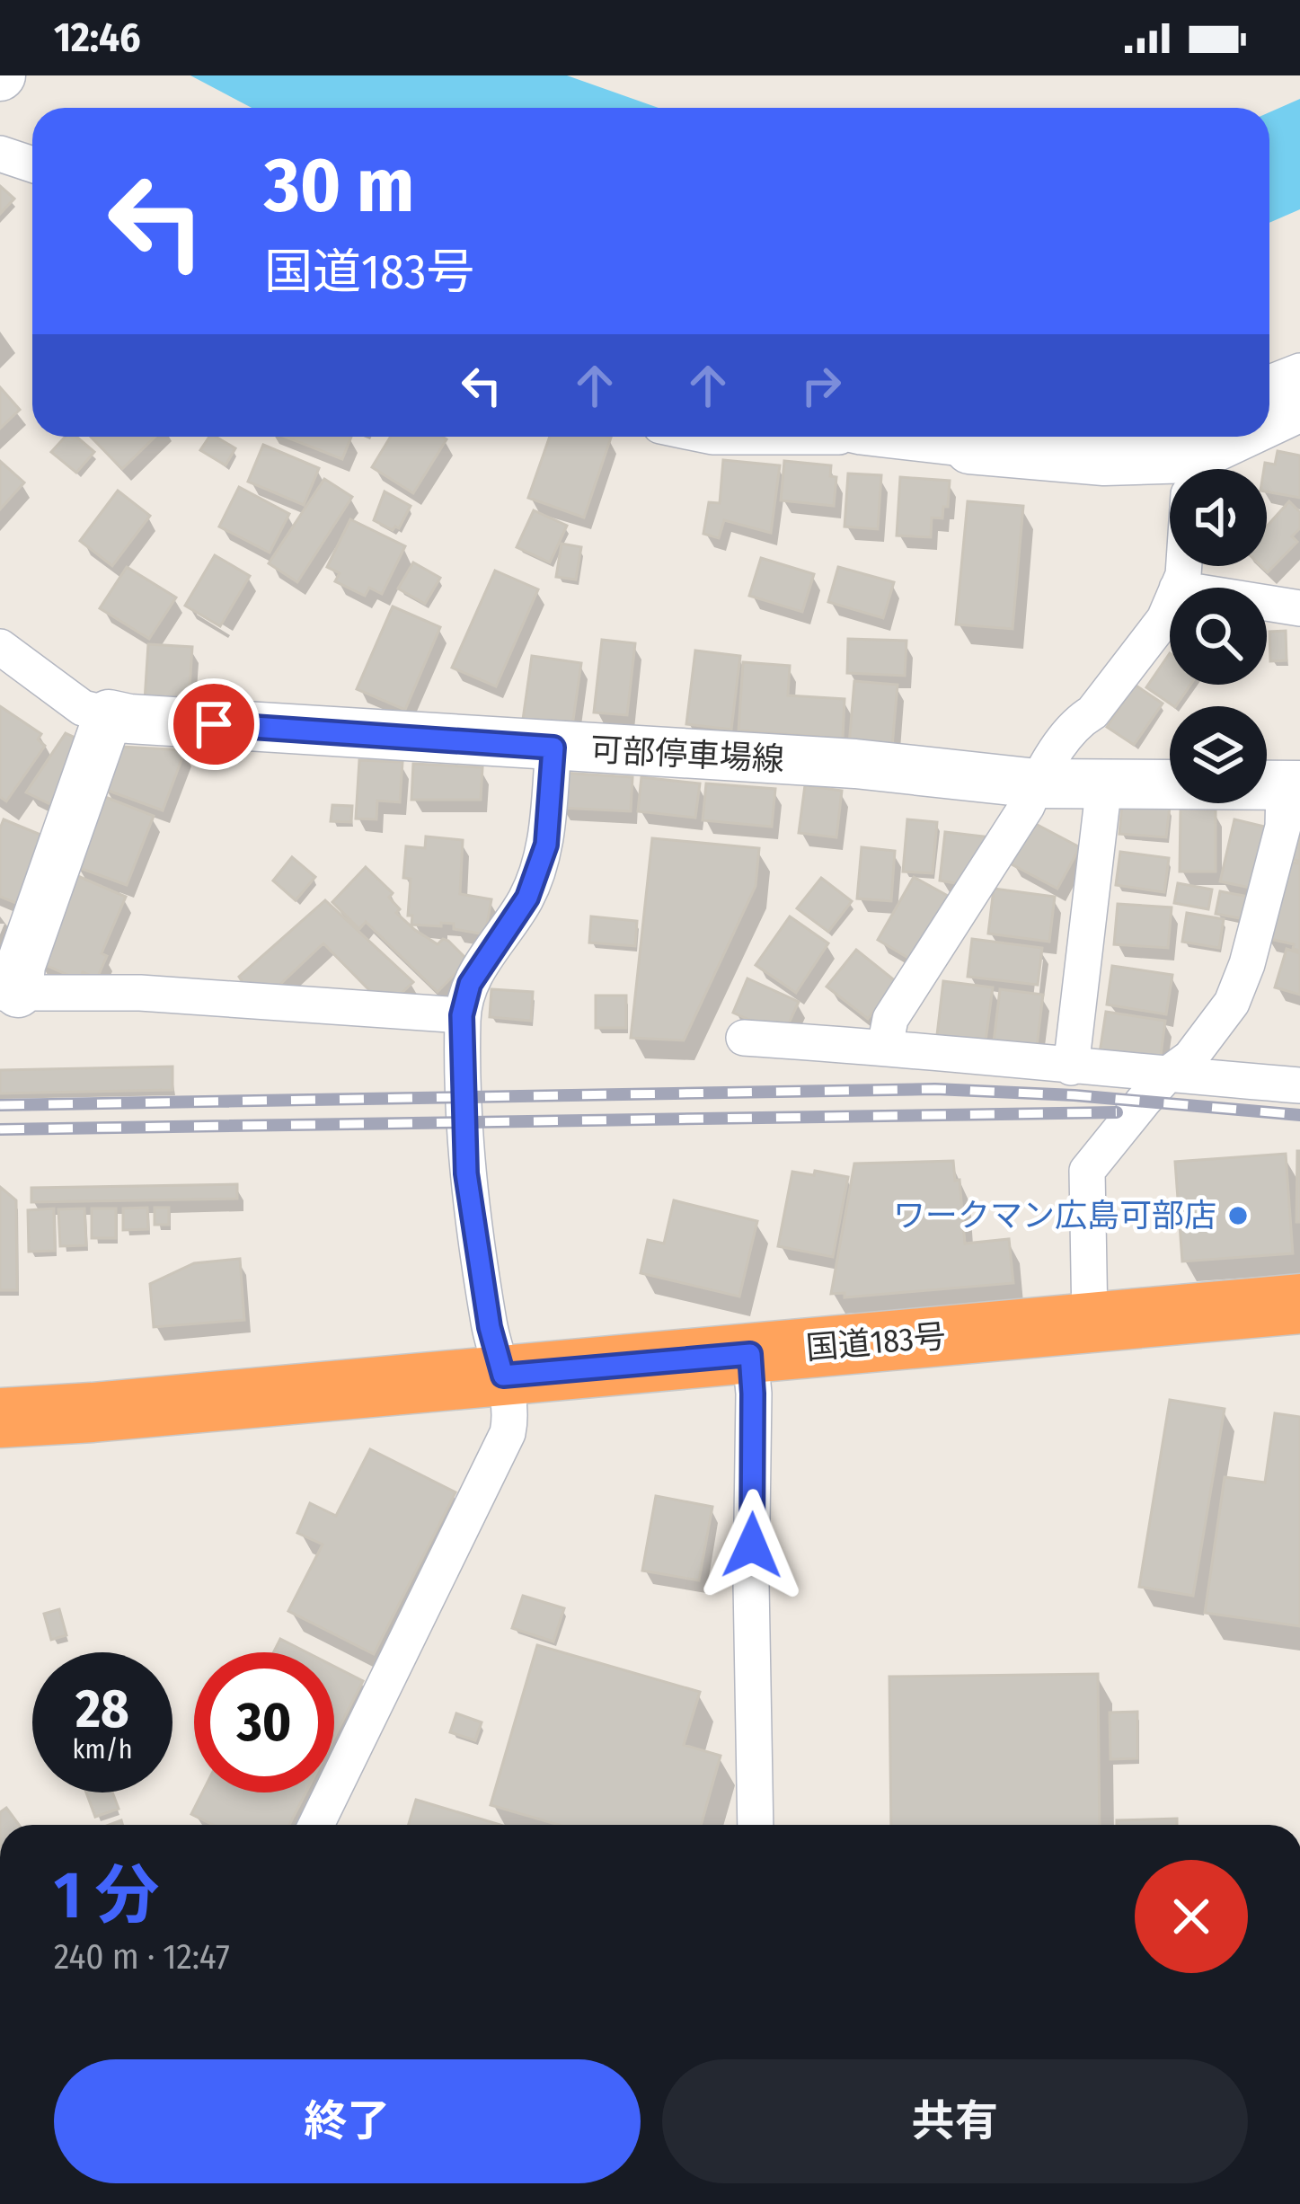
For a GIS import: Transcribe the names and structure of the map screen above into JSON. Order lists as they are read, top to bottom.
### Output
{
  "streets": {
    "highway": ["国道183号"],
    "main road": ["可部停車場線"]
  },
  "places": ["ワークマン広島可部店"],
  "page": {
    "status": "12:46",
    "turn": ["30 m", "国道183号"],
    "speed": "28 km/h",
    "limit": "30",
    "heading": ["1 分", "240 m · 12:47"],
    "buttons": ["終了", "共有"]
  }
}
